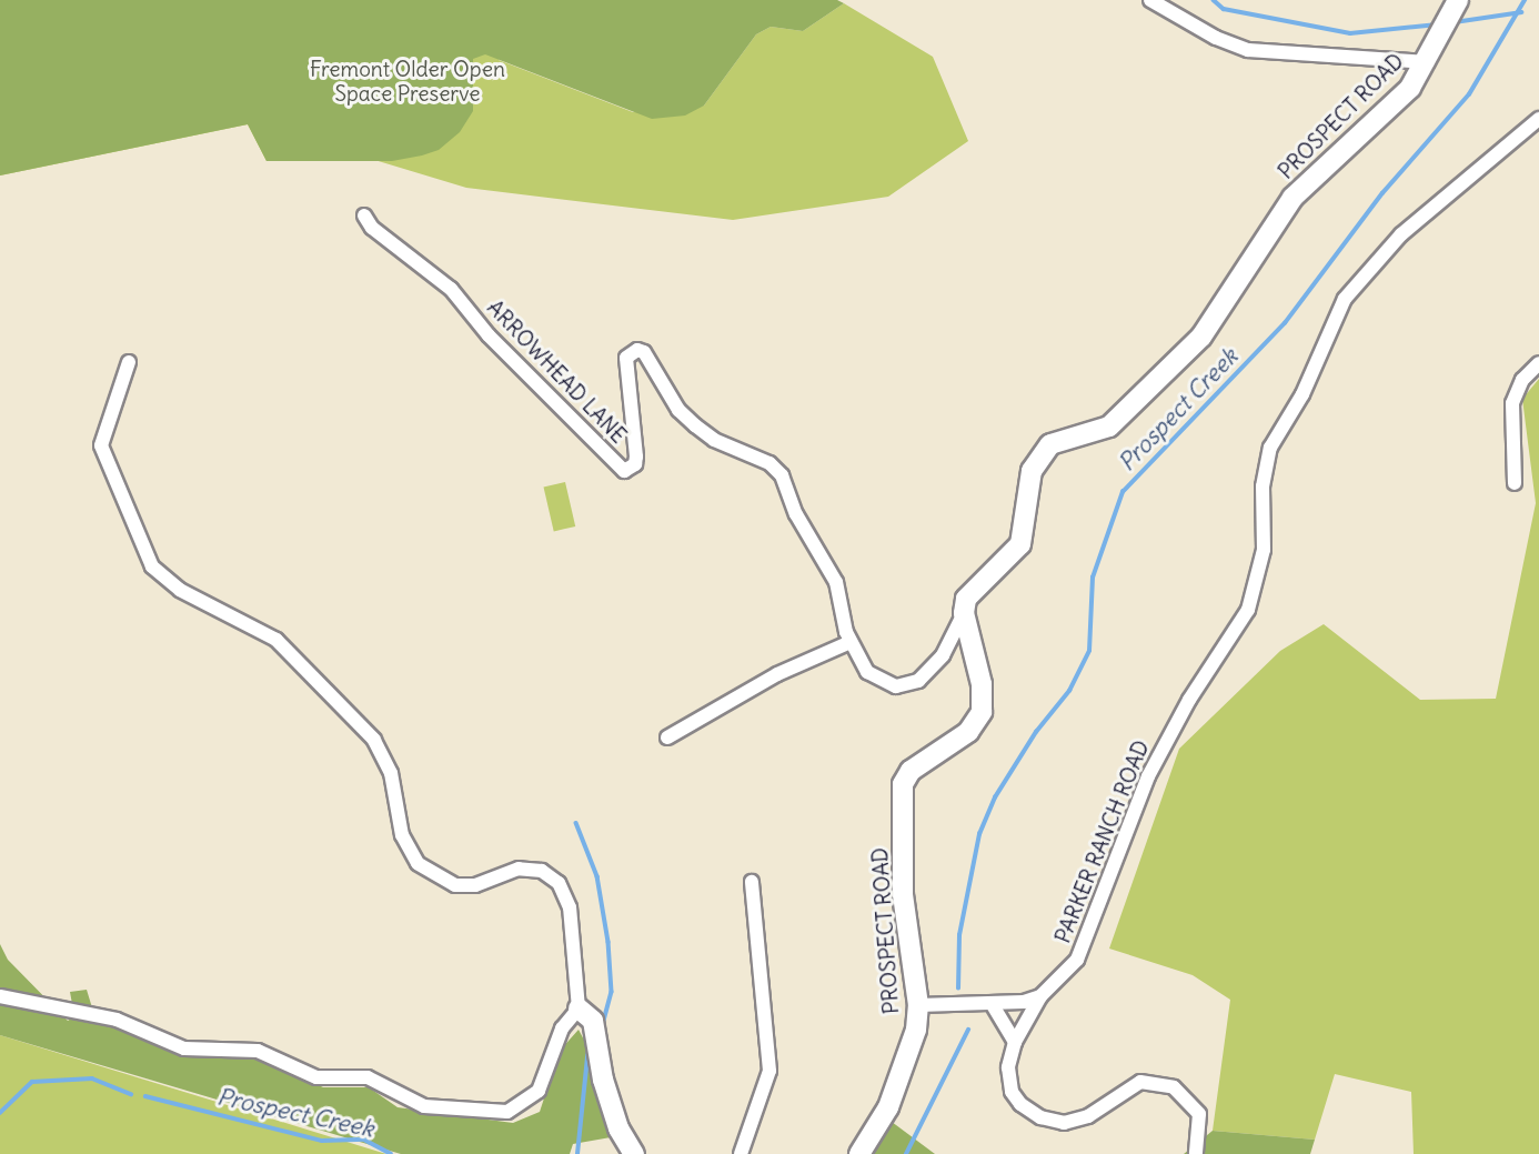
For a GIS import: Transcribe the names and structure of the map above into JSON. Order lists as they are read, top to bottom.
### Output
{
  "streets": {
    "street": ["PROSPECT ROAD", "ARROWHEAD LANE", "PARKER RANCH ROAD"]
  },
  "crossings": [
    ["PROSPECT ROAD", "ARROWHEAD LANE"],
    ["PROSPECT ROAD", "PARKER RANCH ROAD"]
  ],
  "water": ["Prospect Creek"],
  "parks": ["Fremont Older Open Space Preserve"]
}
